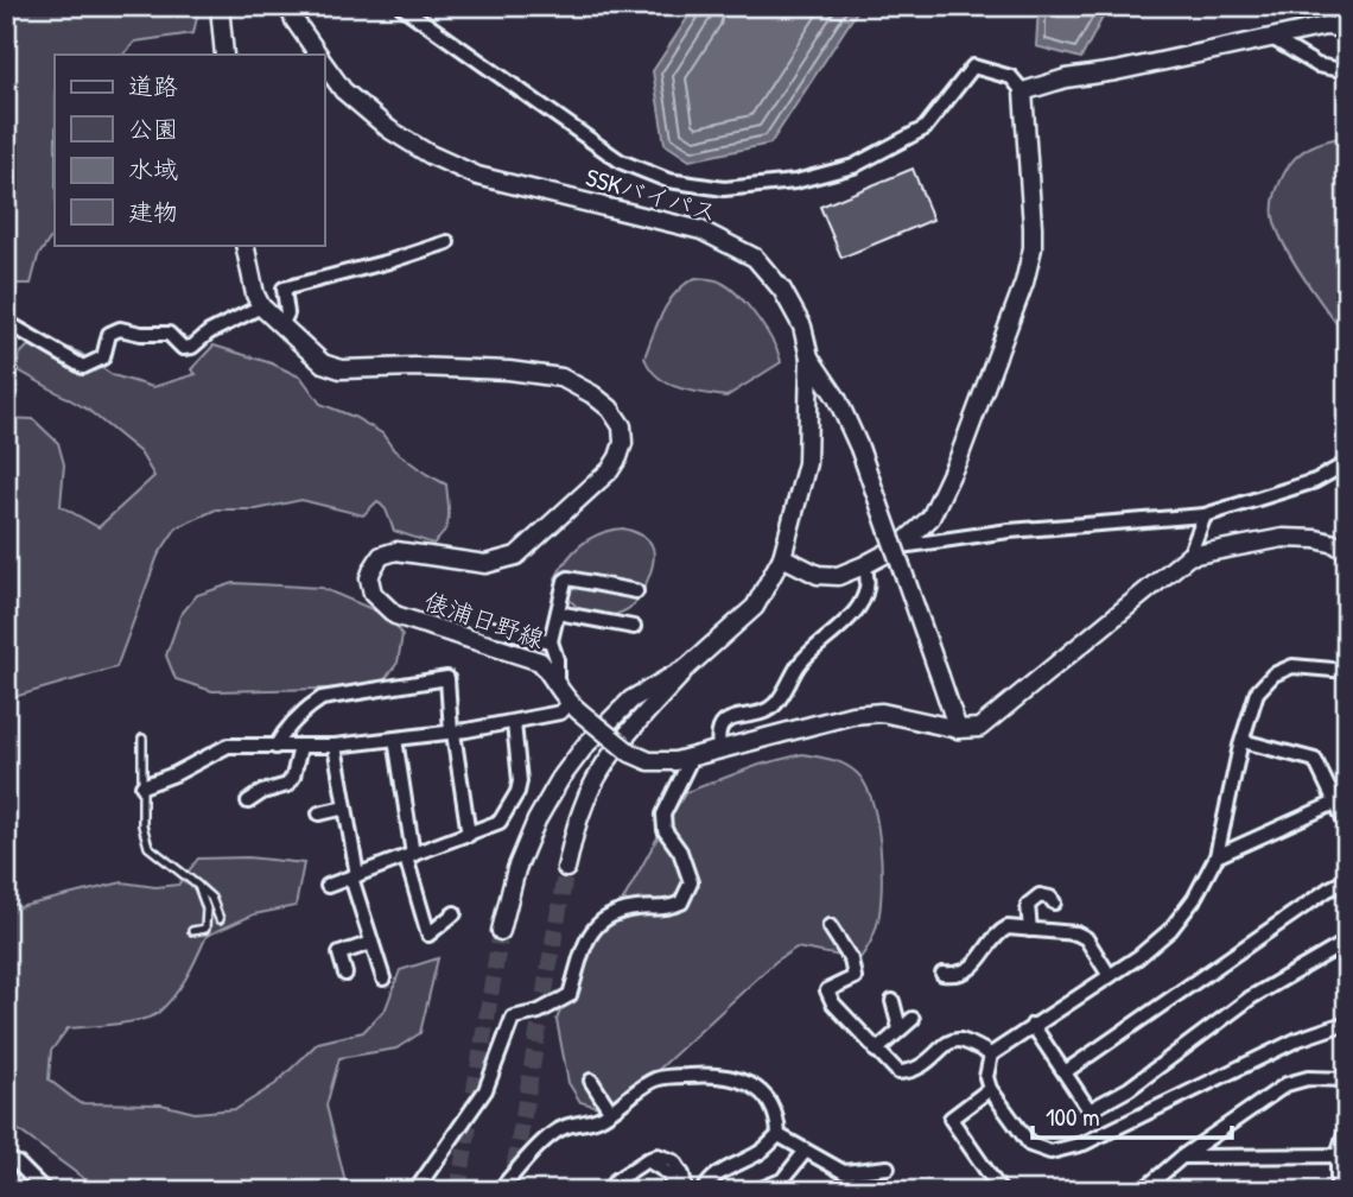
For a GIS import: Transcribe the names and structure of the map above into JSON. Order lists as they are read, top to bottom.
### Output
{
  "streets": {
    "street": ["SSKバイパス", "俵浦日野線"]
  },
  "legend": [
    "道路",
    "公園",
    "水域",
    "建物"
  ],
  "scale_bar": "100 m"
}
